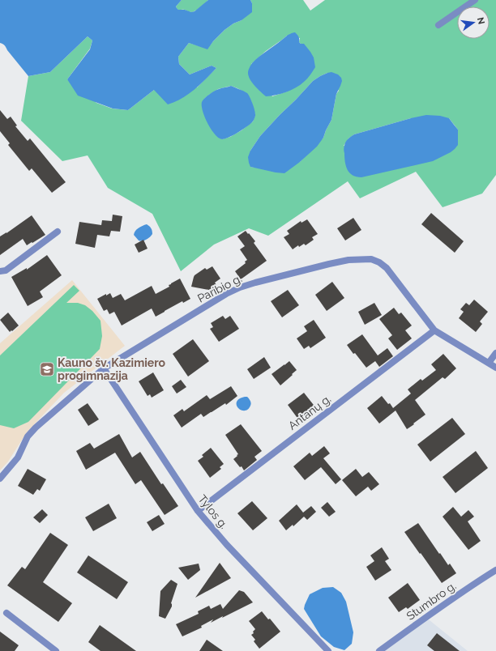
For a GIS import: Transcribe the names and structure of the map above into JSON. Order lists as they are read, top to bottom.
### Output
{
  "streets": {
    "street": [
      "Paribio g.",
      "Antanų g.",
      "Tylos g.",
      "Stumbro g."
    ]
  },
  "crossings": [
    ["Paribio g.", "Antanų g."],
    ["Paribio g.", "Tylos g."],
    ["Antanų g.", "Tylos g."]
  ],
  "places": {
    "school or university": ["Kauno šv. Kazimiero progimnazija"]
  },
  "north": "right"
}
